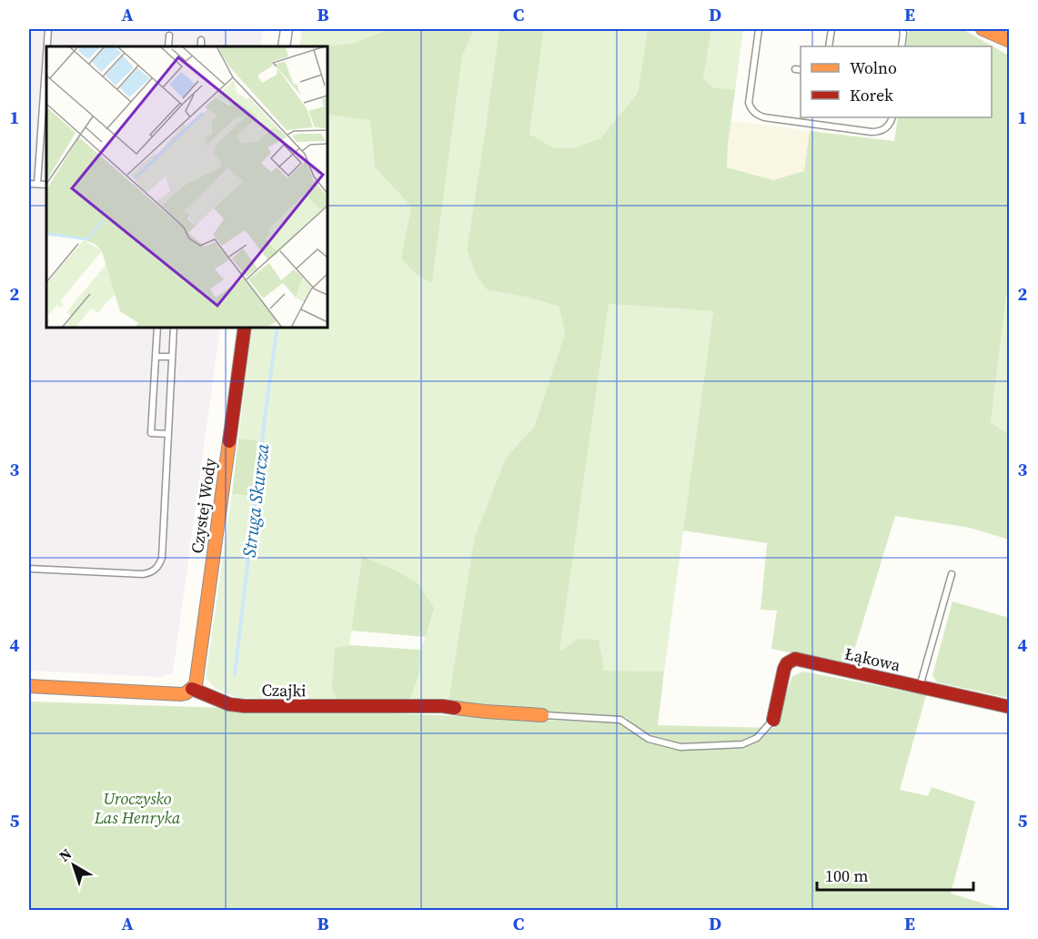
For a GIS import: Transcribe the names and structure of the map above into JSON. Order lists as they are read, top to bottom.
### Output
{
  "streets": {
    "street": ["Czystej Wody", "Łąkowa", "Czajki"]
  },
  "crossings": [
    ["Czystej Wody", "Czajki"]
  ],
  "water": ["Struga Skurcza"],
  "parks": ["Uroczysko Las Henryka"],
  "legend": ["Wolno", "Korek"],
  "scale_bar": "100 m",
  "north": "top left",
  "grid": {
    "columns": [
      "A",
      "B",
      "C",
      "D",
      "E"
    ],
    "rows": [
      "1",
      "2",
      "3",
      "4",
      "5"
    ]
  }
}
